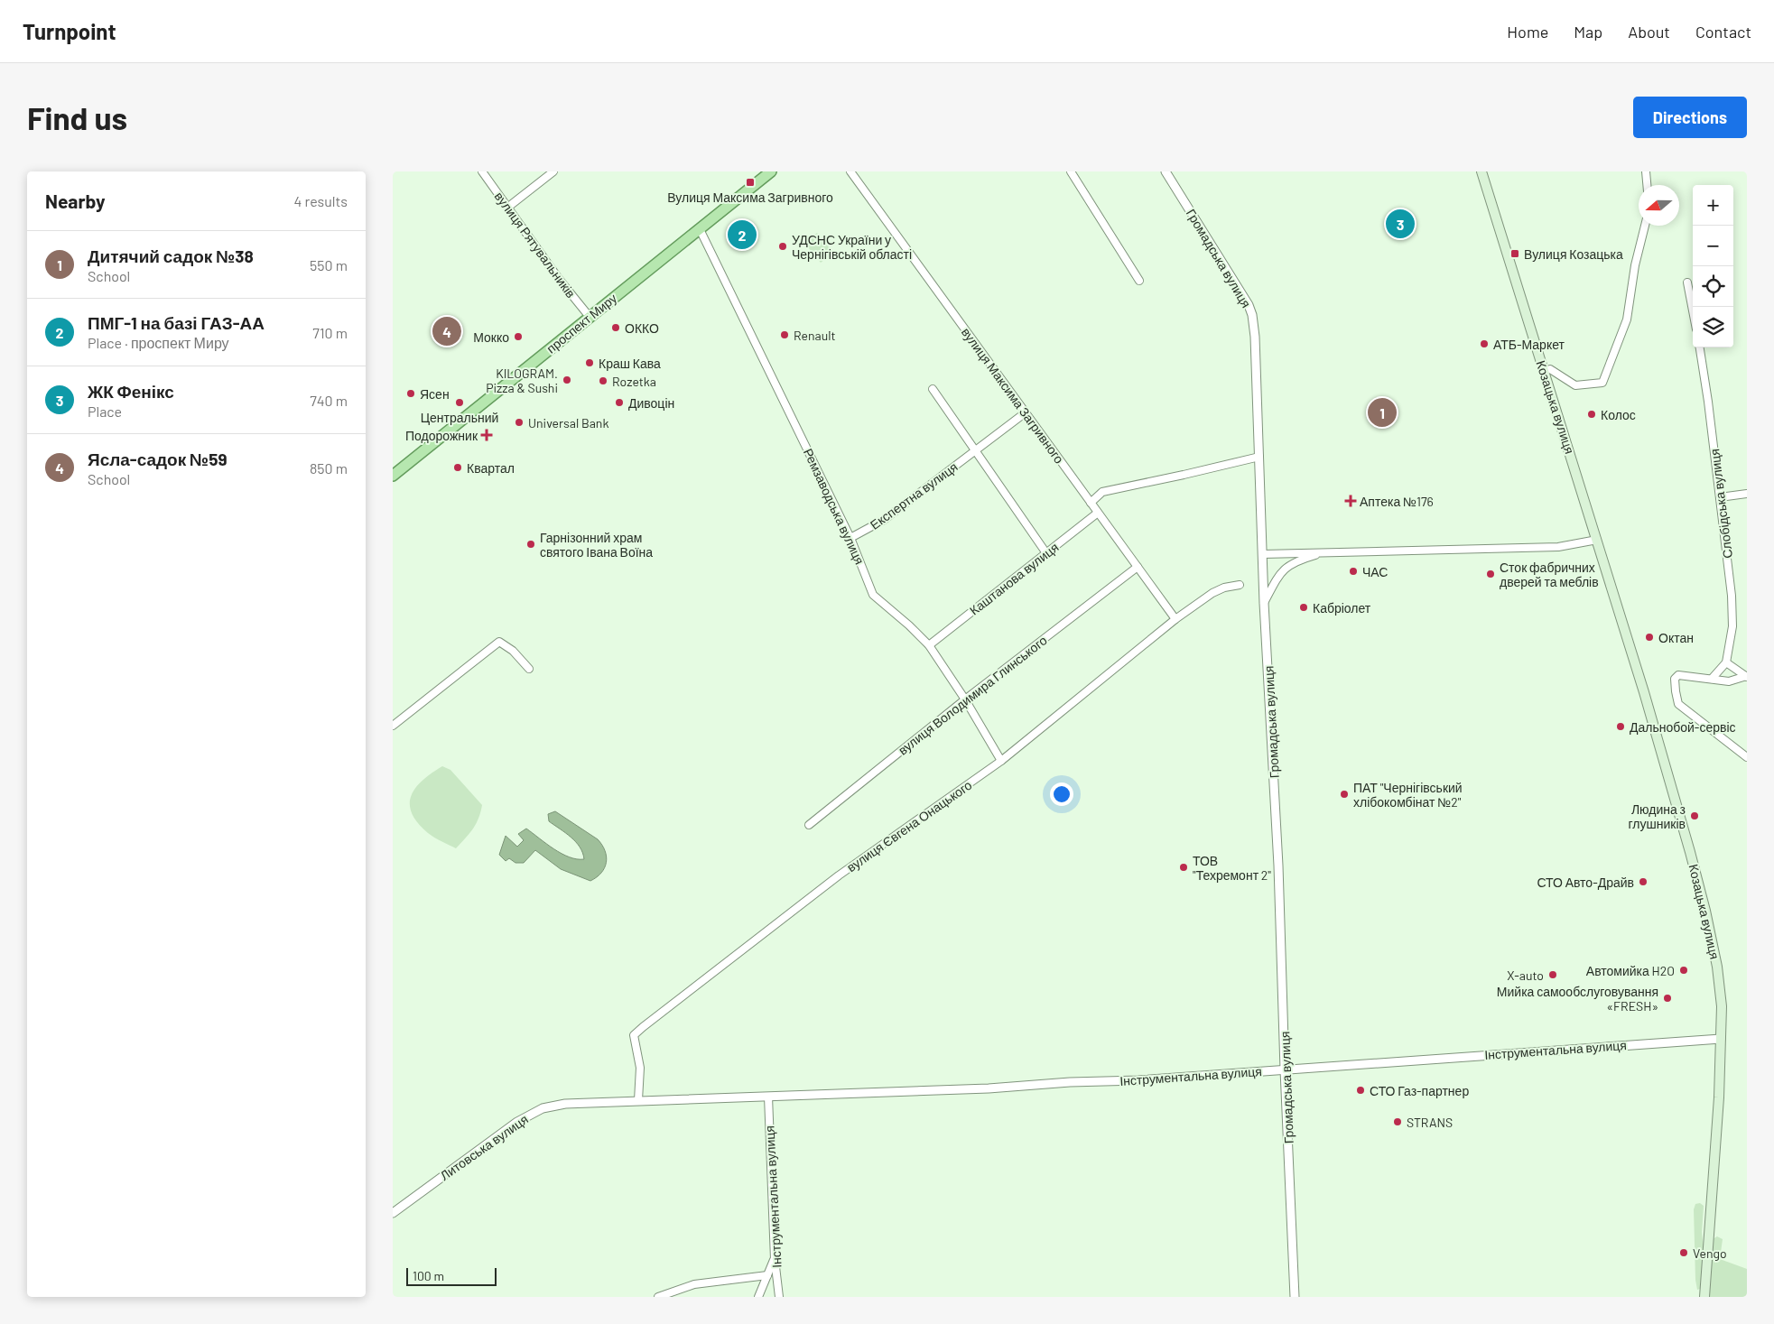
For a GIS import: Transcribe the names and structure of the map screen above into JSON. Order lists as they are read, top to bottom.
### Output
{
  "streets": {
    "main road": ["проспект Миру", "Козацька вулиця"],
    "street": [
      "вулиця Рятувальників",
      "Громадська вулиця",
      "вулиця Максима Загривного",
      "Експертна вулиця",
      "Слобідська вулиця",
      "Ремзаводська вулиця",
      "Каштанова вулиця",
      "вулиця Володимира Глинського",
      "вулиця Євгена Онацького",
      "Інструментальна вулиця",
      "Литовська вулиця"
    ]
  },
  "crossings": [
    ["вулиця Рятувальників", "проспект Миру"],
    ["Громадська вулиця", "Інструментальна вулиця"],
    ["проспект Миру", "Ремзаводська вулиця"],
    ["вулиця Максима Загривного", "Експертна вулиця"],
    ["вулиця Максима Загривного", "Каштанова вулиця"],
    ["вулиця Максима Загривного", "вулиця Володимира Глинського"],
    ["вулиця Максима Загривного", "вулиця Євгена Онацького"],
    ["Козацька вулиця", "Інструментальна вулиця"],
    ["Експертна вулиця", "Ремзаводська вулиця"],
    ["Ремзаводська вулиця", "Каштанова вулиця"],
    ["Ремзаводська вулиця", "вулиця Володимира Глинського"],
    ["Ремзаводська вулиця", "вулиця Євгена Онацького"],
    ["вулиця Євгена Онацького", "Інструментальна вулиця"],
    ["вулиця Євгена Онацького", "Литовська вулиця"],
    ["Інструментальна вулиця", "Литовська вулиця"]
  ],
  "places": {
    "transit": ["Вулиця Максима Загривного", "Вулиця Козацька"],
    "other": [
      "УДСНС України у Чернігівській області",
      "ОККО",
      "Renault",
      "Мокко",
      "АТБ-Маркет",
      "Краш Кава",
      "KILOGRAM. Pizza & Sushi",
      "Rozetka",
      "Ясен",
      "Центральний",
      "Дивоцін",
      "Колос",
      "Universal Bank",
      "Квартал",
      "Гарнізонний храм святого Івана Воїна",
      "ЧАС",
      "Сток фабричних дверей та меблів",
      "Кабріолет",
      "Октан",
      "Дальнобой-сервіс",
      "ПАТ \"Чернігівський хлібокомбінат №2\"",
      "Людина з глушників",
      "ТОВ \"Техремонт 2\"",
      "СТО Авто-Драйв",
      "Автомийка H2O",
      "X-auto",
      "Мийка самообслуговування «FRESH»",
      "СТО Газ-партнер",
      "STRANS",
      "Vengo"
    ],
    "health": ["Подорожник", "Аптека №176"]
  },
  "scale_bar": "100 m",
  "north": "left",
  "page": {
    "header": "Turnpoint",
    "nav": [
      "Home",
      "Map",
      "About",
      "Contact"
    ],
    "buttons": "Directions",
    "title": "Find us",
    "heading": ["Nearby", "4 results"],
    "map_buttons": ["+", "−"],
    "pins": [
      "3",
      "2",
      "4",
      "1"
    ],
    "list": [
      {
        "mark": "1",
        "name": "Дитячий садок №38",
        "note": "School",
        "value": "550 m"
      },
      {
        "mark": "2",
        "name": "ПМГ-1 на базі ГАЗ-АА",
        "note": "Place · проспект Миру",
        "value": "710 m"
      },
      {
        "mark": "3",
        "name": "ЖК Фенікс",
        "note": "Place",
        "value": "740 m"
      },
      {
        "mark": "4",
        "name": "Ясла-садок №59",
        "note": "School",
        "value": "850 m"
      }
    ],
    "scale": "100 m"
  }
}
